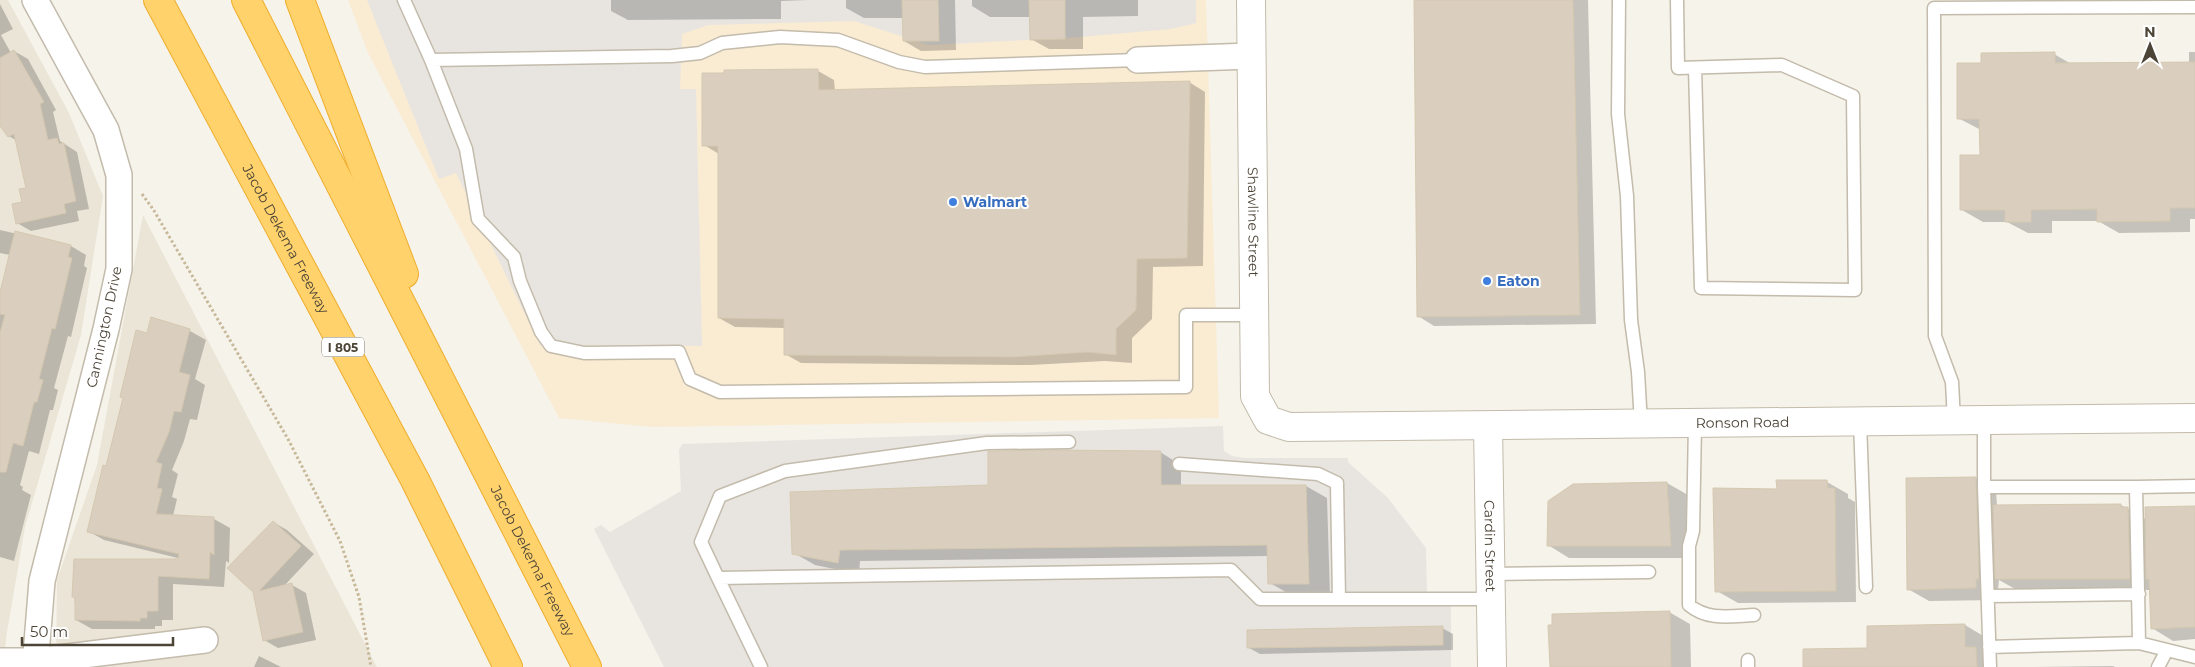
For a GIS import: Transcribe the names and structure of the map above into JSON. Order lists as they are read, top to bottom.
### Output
{
  "streets": {
    "highway": ["Jacob Dekema Freeway", "I 805"],
    "street": [
      "Shawline Street",
      "Cannington Drive",
      "Ronson Road",
      "Cardin Street"
    ]
  },
  "crossings": [
    ["Shawline Street", "Ronson Road"],
    ["Ronson Road", "Cardin Street"]
  ],
  "places": ["Walmart", "Eaton"],
  "scale_bar": "50 m",
  "north": "top"
}
